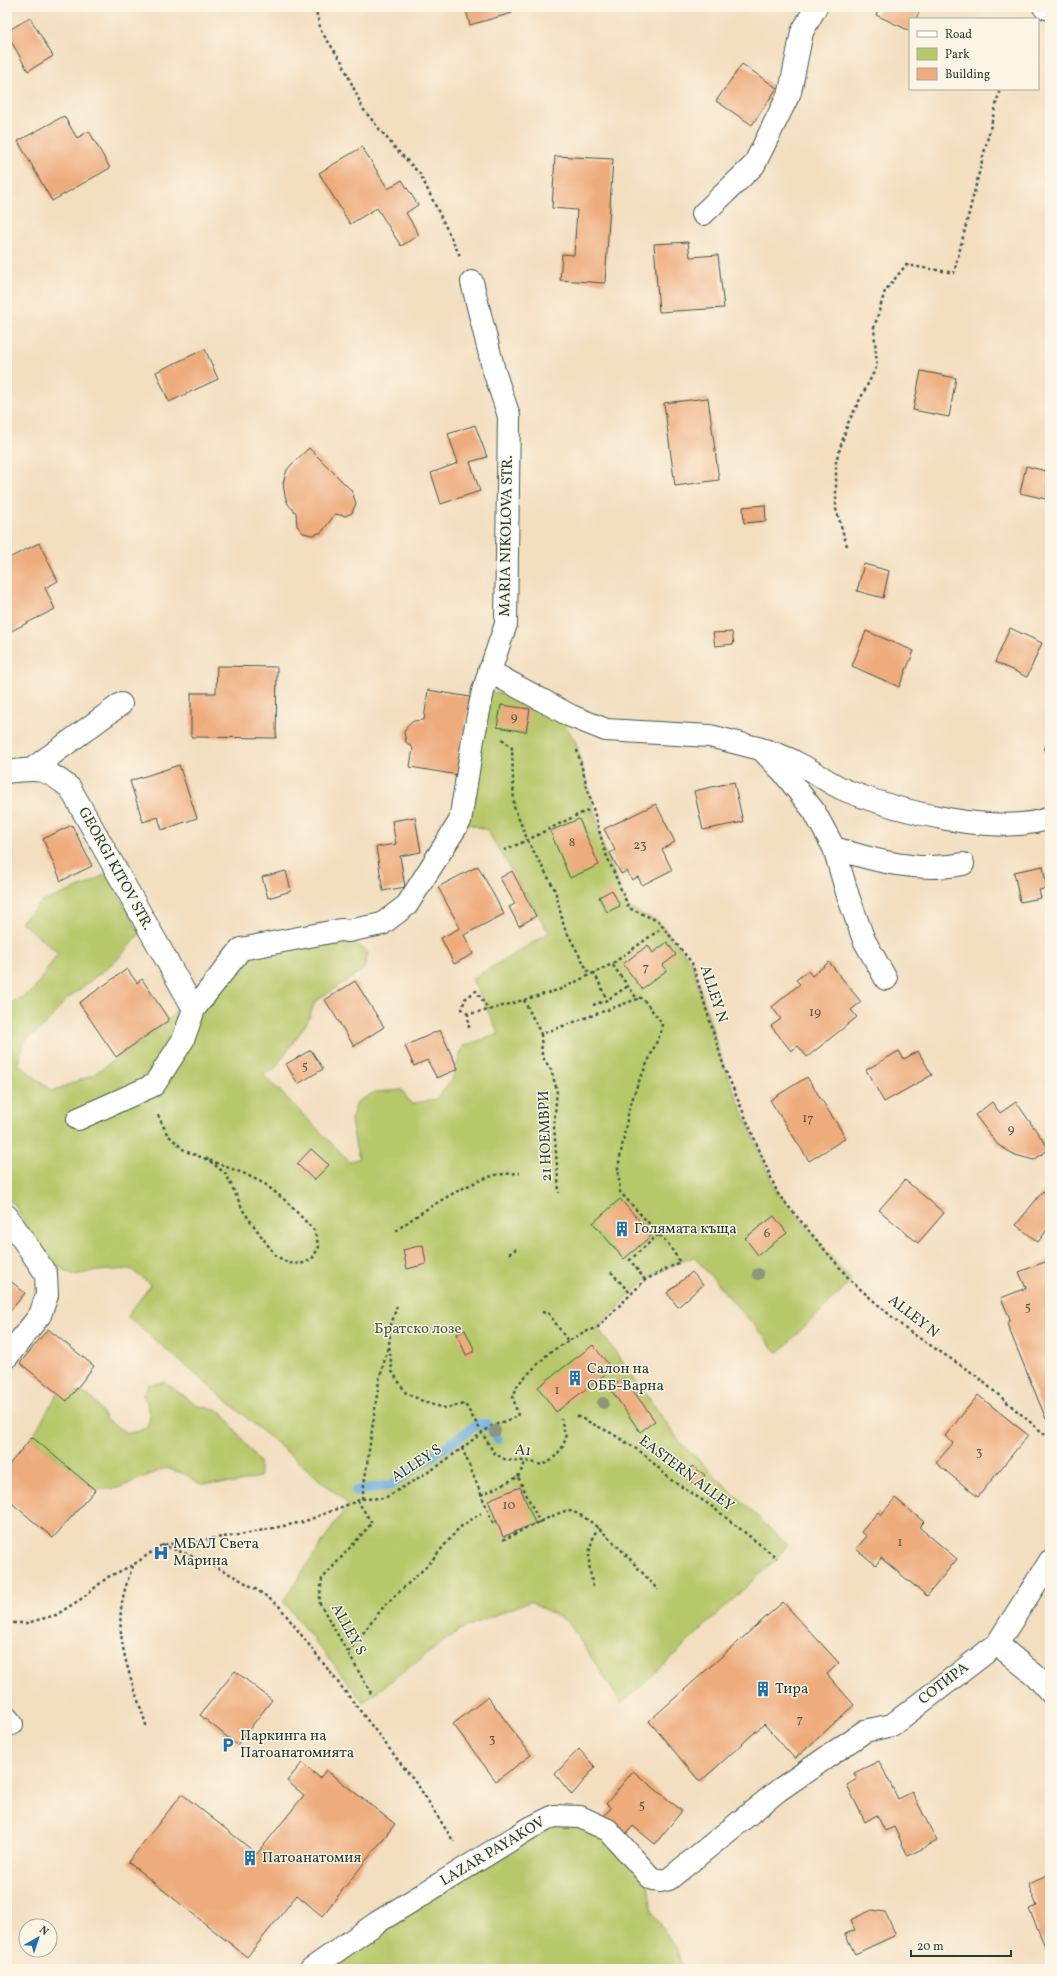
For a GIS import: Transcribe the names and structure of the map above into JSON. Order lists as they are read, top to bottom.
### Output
{
  "streets": {
    "street": [
      "MARIA NIKOLOVA STR.",
      "GEORGI KITOV STR.",
      "СОТИРА",
      "LAZAR PAYAKOV"
    ],
    "path": [
      "ALLEY N",
      "21 НОЕМВРИ",
      "А1",
      "ALLEY S",
      "EASTERN ALLEY"
    ]
  },
  "crossings": [
    ["MARIA NIKOLOVA STR.", "GEORGI KITOV STR."],
    ["А1", "ALLEY S"],
    ["СОТИРА", "LAZAR PAYAKOV"]
  ],
  "parks": ["Братско лозе"],
  "places": {
    "building": [
      "Голямата къща",
      "Салон на ОББ-Варна",
      "Тира",
      "Патоанатомия"
    ],
    "hospital": ["МБАЛ Света Марина"],
    "parking": ["Паркинга на Патоанатомията"]
  },
  "house_numbers": [
    "9",
    "8",
    "23",
    "7",
    "19",
    "5",
    "17",
    "9",
    "6",
    "5",
    "1",
    "3",
    "10",
    "1",
    "7",
    "3",
    "5"
  ],
  "legend": ["Road", "Park", "Building"],
  "scale_bar": "20 m",
  "north": "top right"
}
